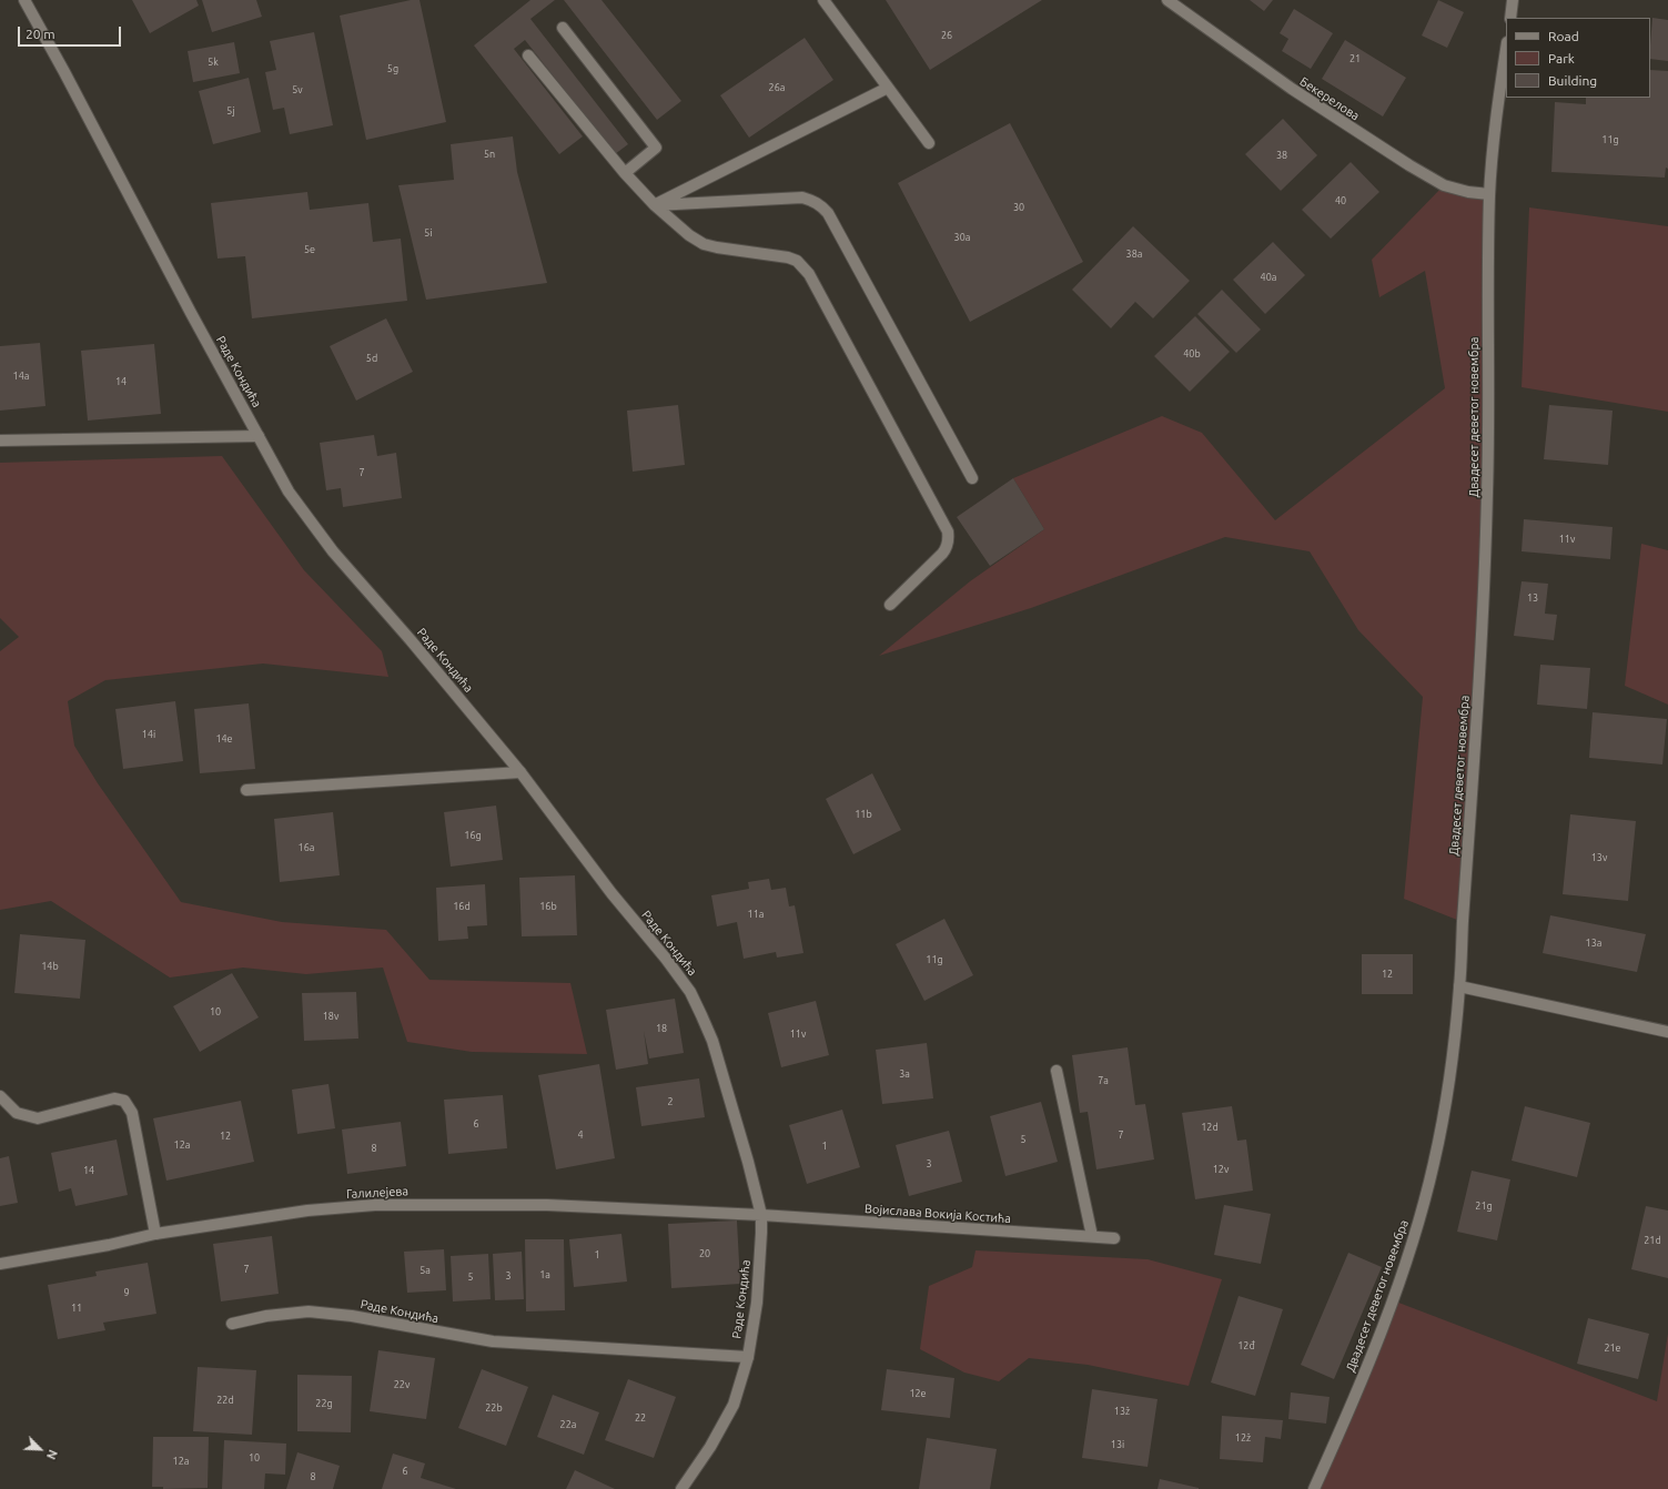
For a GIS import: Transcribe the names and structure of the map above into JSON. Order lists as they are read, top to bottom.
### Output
{
  "streets": {
    "street": [
      "Бекерелова",
      "Раде Кондића",
      "Двадесет деветог новембра",
      "Галилејева",
      "Војислава Вокија Костића"
    ]
  },
  "crossings": [
    ["Бекерелова", "Двадесет деветог новембра"],
    ["Раде Кондића", "Галилејева"],
    ["Раде Кондића", "Војислава Вокија Костића"],
    ["Галилејева", "Војислава Вокија Костића"]
  ],
  "house_numbers": [
    "26",
    "21",
    "5k",
    "5g",
    "26a",
    "5v",
    "5j",
    "11g",
    "5n",
    "38",
    "40",
    "30",
    "5i",
    "30a",
    "5e",
    "38a",
    "40a",
    "40b",
    "5d",
    "14a",
    "14",
    "7",
    "11v",
    "13",
    "14i",
    "14e",
    "11b",
    "16g",
    "16a",
    "13v",
    "16d",
    "16b",
    "11a",
    "13a",
    "11g",
    "14b",
    "12",
    "10",
    "18v",
    "18",
    "11v",
    "3a",
    "7a",
    "2",
    "6",
    "12d",
    "4",
    "7",
    "12",
    "5",
    "12a",
    "1",
    "8",
    "3",
    "12v",
    "14",
    "21g",
    "21d",
    "20",
    "1",
    "7",
    "5a",
    "1a",
    "3",
    "5",
    "9",
    "11",
    "12đ",
    "21e",
    "22v",
    "12e",
    "22d",
    "22g",
    "22b",
    "13ž",
    "22",
    "22a",
    "12ž",
    "13i",
    "10",
    "12a",
    "6",
    "8"
  ],
  "legend": ["Road", "Park", "Building"],
  "scale_bar": "20 m",
  "north": "bottom right"
}
